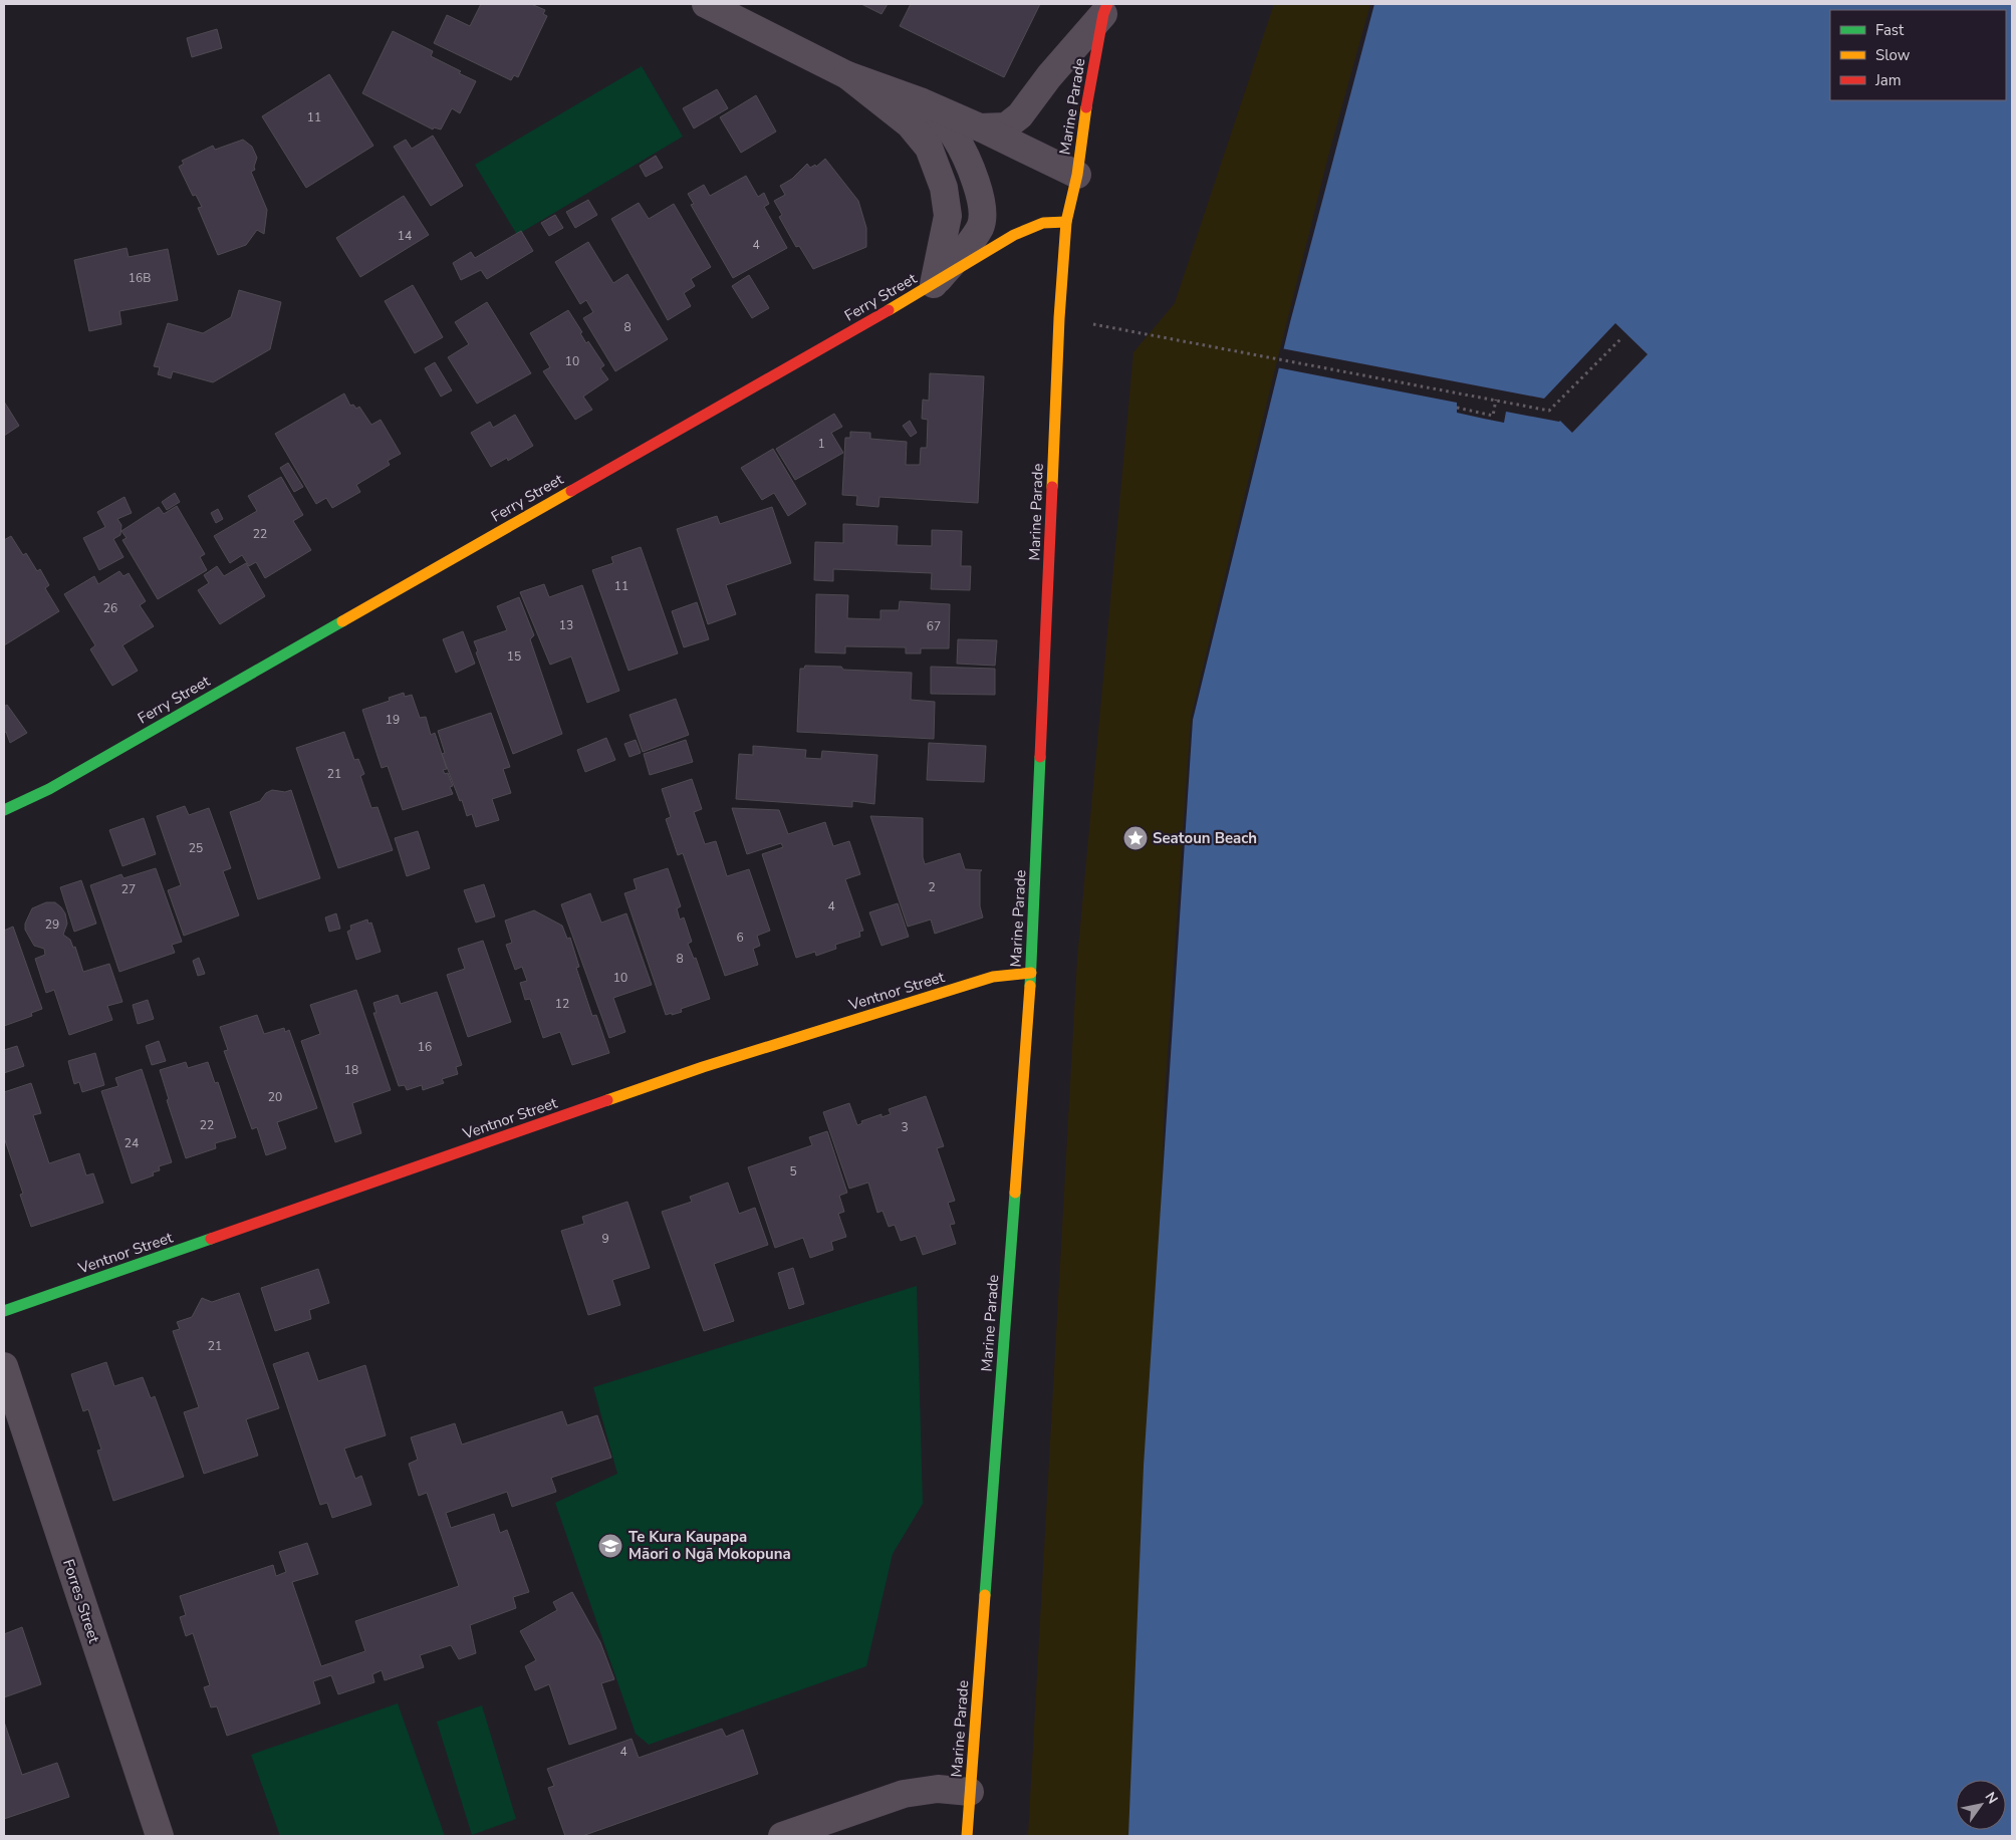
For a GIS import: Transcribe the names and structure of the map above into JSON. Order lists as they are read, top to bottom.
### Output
{
  "streets": {
    "street": [
      "Marine Parade",
      "Ferry Street",
      "Ventnor Street",
      "Forres Street"
    ]
  },
  "crossings": [
    ["Marine Parade", "Ferry Street"],
    ["Marine Parade", "Ventnor Street"]
  ],
  "places": {
    "place": ["Seatoun Beach"],
    "school or university": ["Te Kura Kaupapa Māori o Ngā Mokopuna"]
  },
  "house_numbers": [
    "11",
    "14",
    "4",
    "16B",
    "8",
    "10",
    "1",
    "22",
    "11",
    "26",
    "13",
    "67",
    "15",
    "19",
    "21",
    "25",
    "2",
    "27",
    "4",
    "29",
    "6",
    "8",
    "10",
    "12",
    "16",
    "18",
    "20",
    "22",
    "3",
    "24",
    "5",
    "9",
    "21",
    "4"
  ],
  "legend": ["Fast", "Slow", "Jam"],
  "north": "top right"
}
